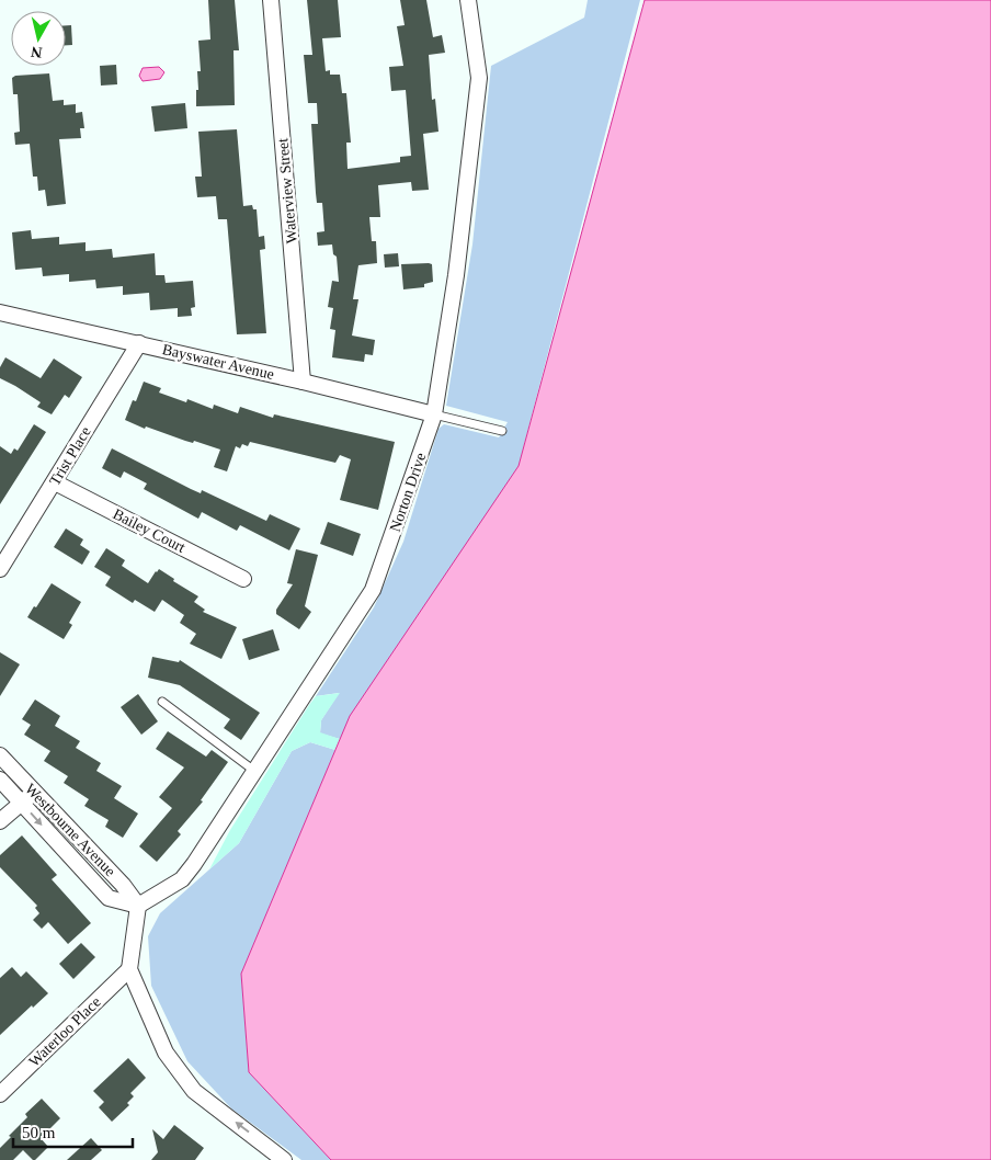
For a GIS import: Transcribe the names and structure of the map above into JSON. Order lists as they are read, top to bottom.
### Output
{
  "streets": {
    "street": [
      "Waterview Street",
      "Bayswater Avenue",
      "Trist Place",
      "Norton Drive",
      "Bailey Court",
      "Westbourne Avenue",
      "Waterloo Place"
    ]
  },
  "crossings": [
    ["Waterview Street", "Bayswater Avenue"],
    ["Bayswater Avenue", "Trist Place"],
    ["Bayswater Avenue", "Norton Drive"],
    ["Trist Place", "Bailey Court"],
    ["Norton Drive", "Westbourne Avenue"]
  ],
  "scale_bar": "50 m",
  "north": "bottom"
}
